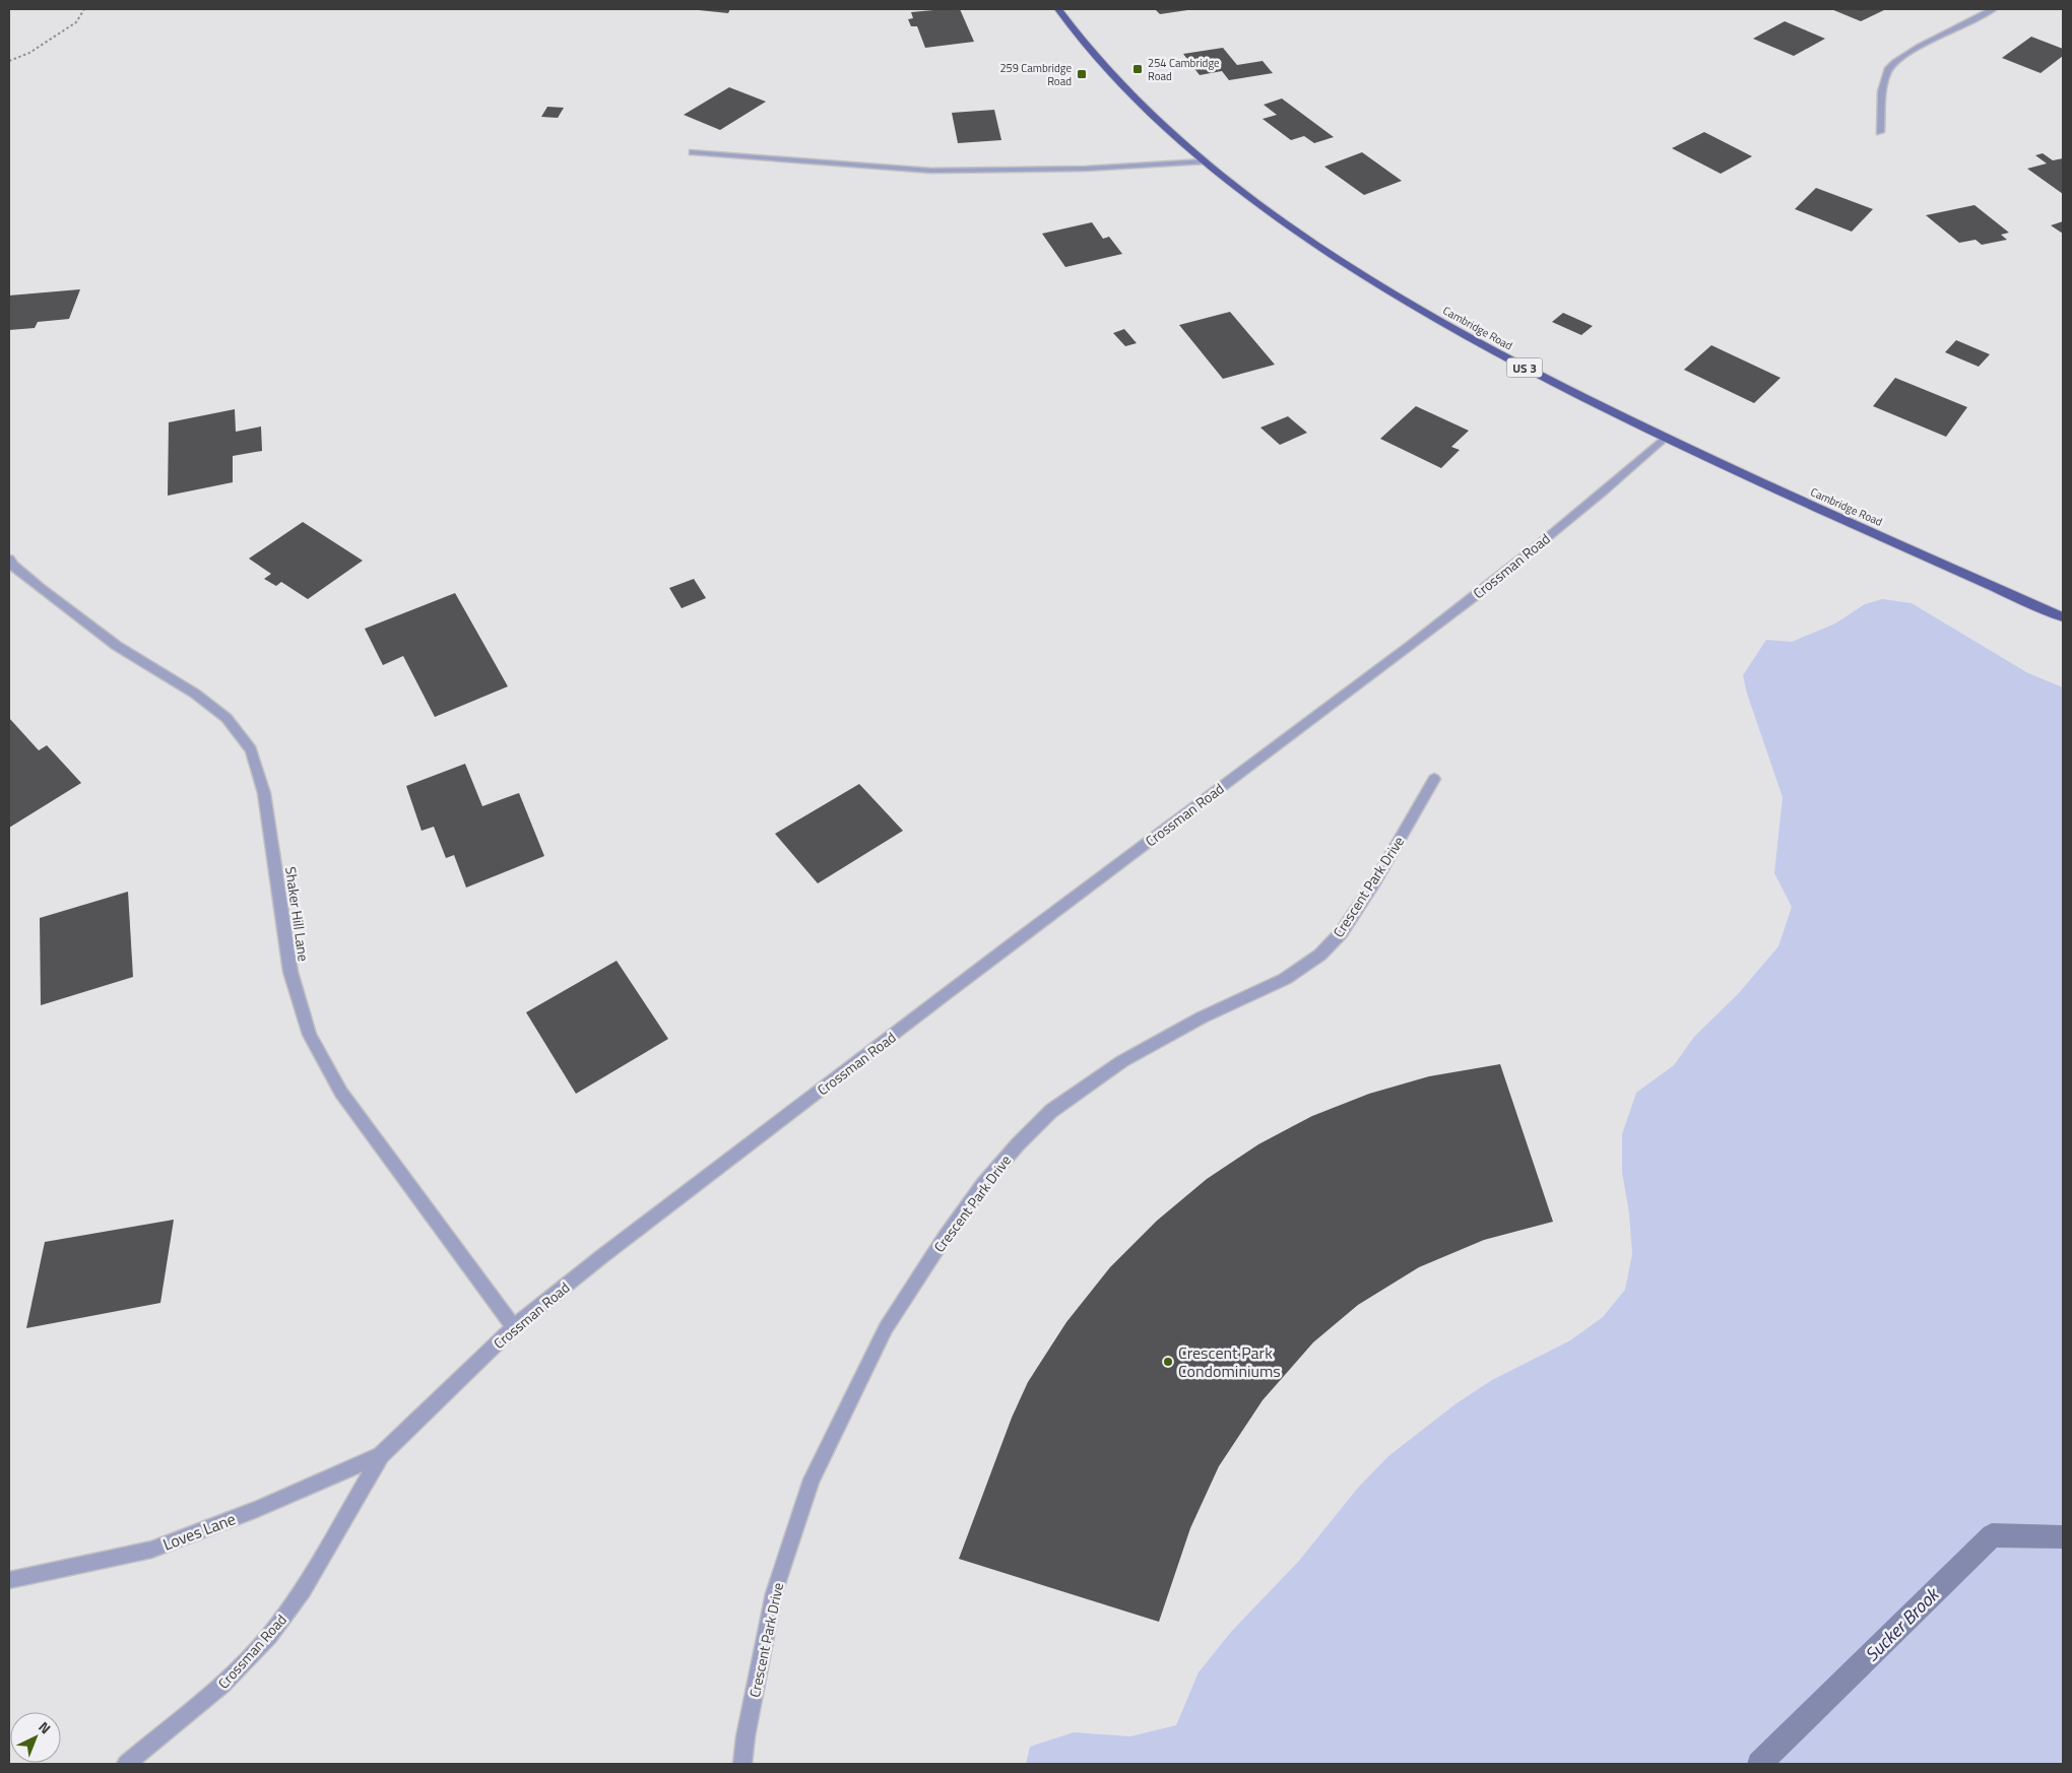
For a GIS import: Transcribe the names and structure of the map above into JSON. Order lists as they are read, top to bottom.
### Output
{
  "streets": {
    "highway": ["Cambridge Road", "US 3"],
    "street": [
      "Crossman Road",
      "Crescent Park Drive",
      "Shaker Hill Lane",
      "Loves Lane"
    ]
  },
  "crossings": [
    ["Cambridge Road", "Crossman Road"],
    ["Crossman Road", "Shaker Hill Lane"],
    ["Crossman Road", "Loves Lane"]
  ],
  "water": ["Sucker Brook"],
  "places": {
    "transit": ["254 Cambridge Road", "259 Cambridge Road"],
    "other": ["Crescent Park Condominiums"]
  },
  "north": "top right"
}
